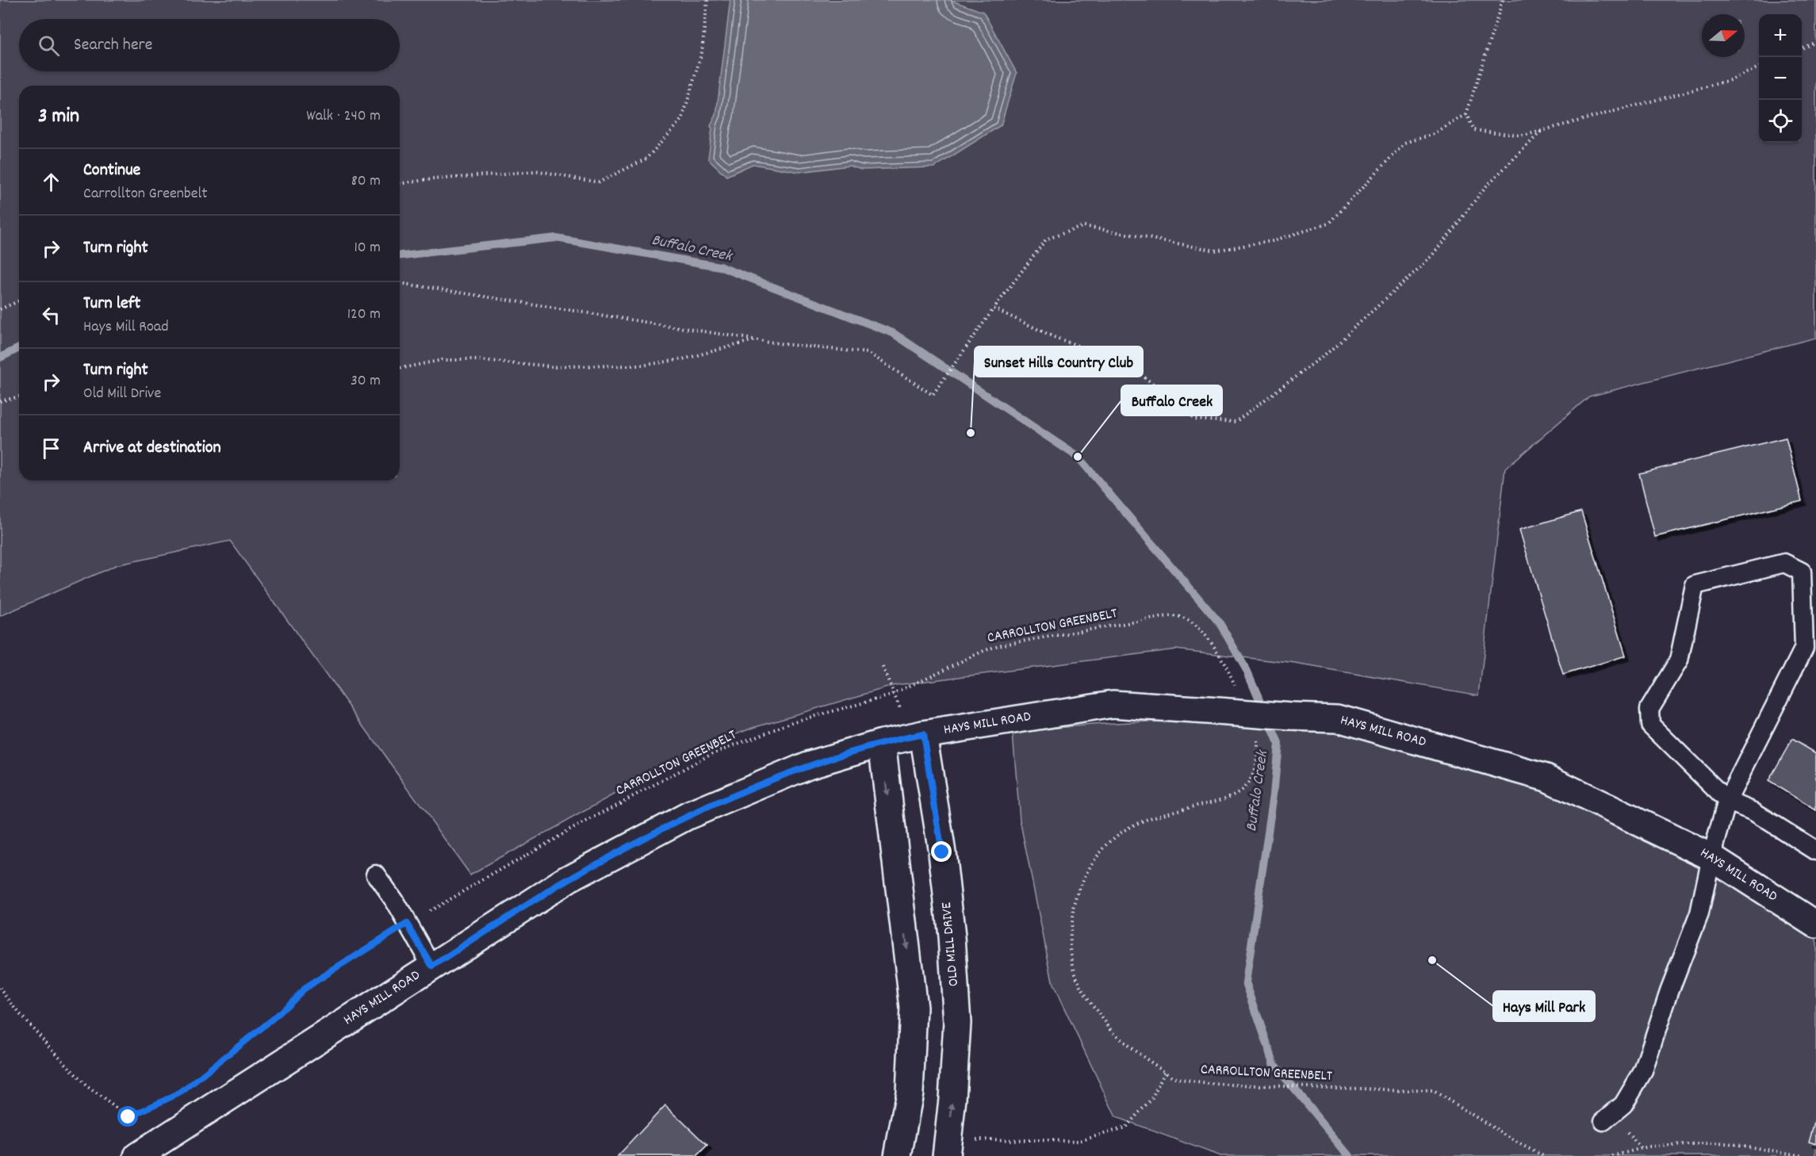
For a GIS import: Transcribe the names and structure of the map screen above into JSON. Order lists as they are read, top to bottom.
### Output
{
  "streets": {
    "street": ["HAYS MILL ROAD", "OLD MILL DRIVE"],
    "path": ["CARROLLTON GREENBELT"]
  },
  "crossings": [
    ["HAYS MILL ROAD", "OLD MILL DRIVE"]
  ],
  "water": ["Buffalo Creek"],
  "places": ["Sunset Hills Country Club", "Buffalo Creek", "Hays Mill Park"],
  "north": "right",
  "page": {
    "map_buttons": ["+", "−"],
    "search": "Search here",
    "heading": ["3 min", "Walk · 240 m"],
    "list": [
      ["Continue", "Carrollton Greenbelt", "80 m"],
      ["Turn right", "10 m"],
      ["Turn left", "Hays Mill Road", "120 m"],
      ["Turn right", "Old Mill Drive", "30 m"],
      "Arrive at destination"
    ]
  }
}
